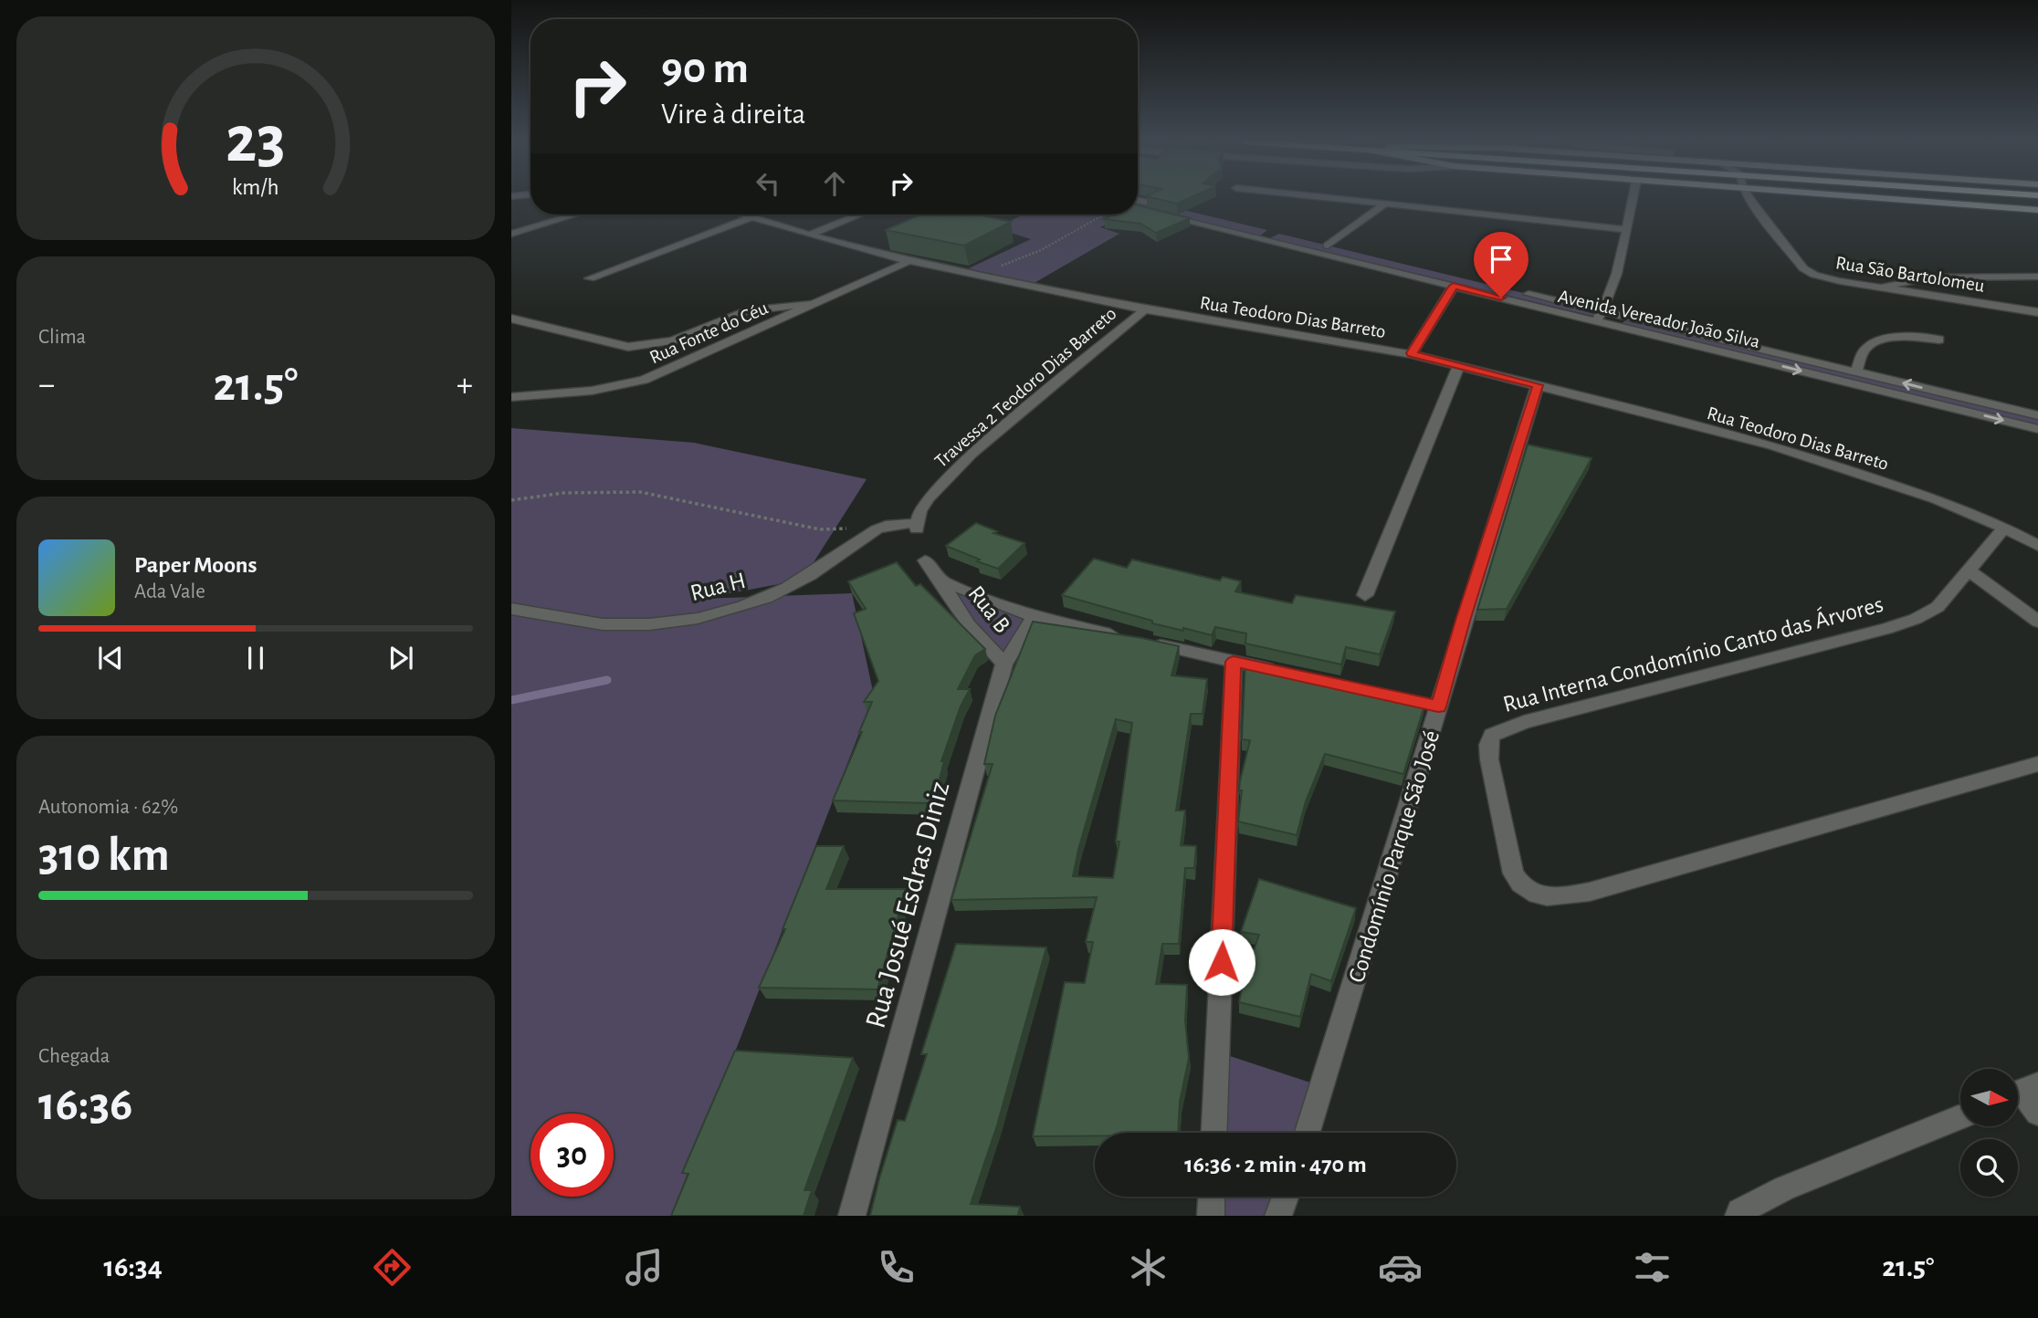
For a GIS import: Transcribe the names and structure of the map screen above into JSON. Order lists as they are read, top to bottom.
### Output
{
  "streets": {
    "street": [
      "Rua São Bartolomeu",
      "Rua Teodoro Dias Barreto",
      "Avenida Vereador João Silva",
      "Rua Fonte do Céu",
      "Travessa 2 Teodoro Dias Barreto",
      "Rua H",
      "Rua B",
      "Rua Interna Condomínio Canto das Árvores",
      "Condomínio Parque São José",
      "Rua Josué Esdras Diniz"
    ]
  },
  "crossings": [
    ["Rua Teodoro Dias Barreto", "Rua Fonte do Céu"],
    ["Rua Teodoro Dias Barreto", "Travessa 2 Teodoro Dias Barreto"],
    ["Rua Teodoro Dias Barreto", "Rua Interna Condomínio Canto das Árvores"],
    ["Rua Teodoro Dias Barreto", "Condomínio Parque São José"],
    ["Travessa 2 Teodoro Dias Barreto", "Rua H"],
    ["Rua B", "Rua Josué Esdras Diniz"]
  ],
  "north": "right",
  "page": {
    "turn": ["90 m", "Vire à direita"],
    "tile": [
      "Clima",
      ["Autonomia · 62%", "310 km"],
      ["Chegada", "16:36"]
    ],
    "heat": ["−", "21.5°", "+"],
    "song": ["Paper Moons", "Ada Vale"],
    "limit": "30",
    "trip": "16:36 · 2 min · 470 m",
    "tabs": ["16:34", "21.5°"],
    "gauge": ["23", "km/h"]
  }
}
